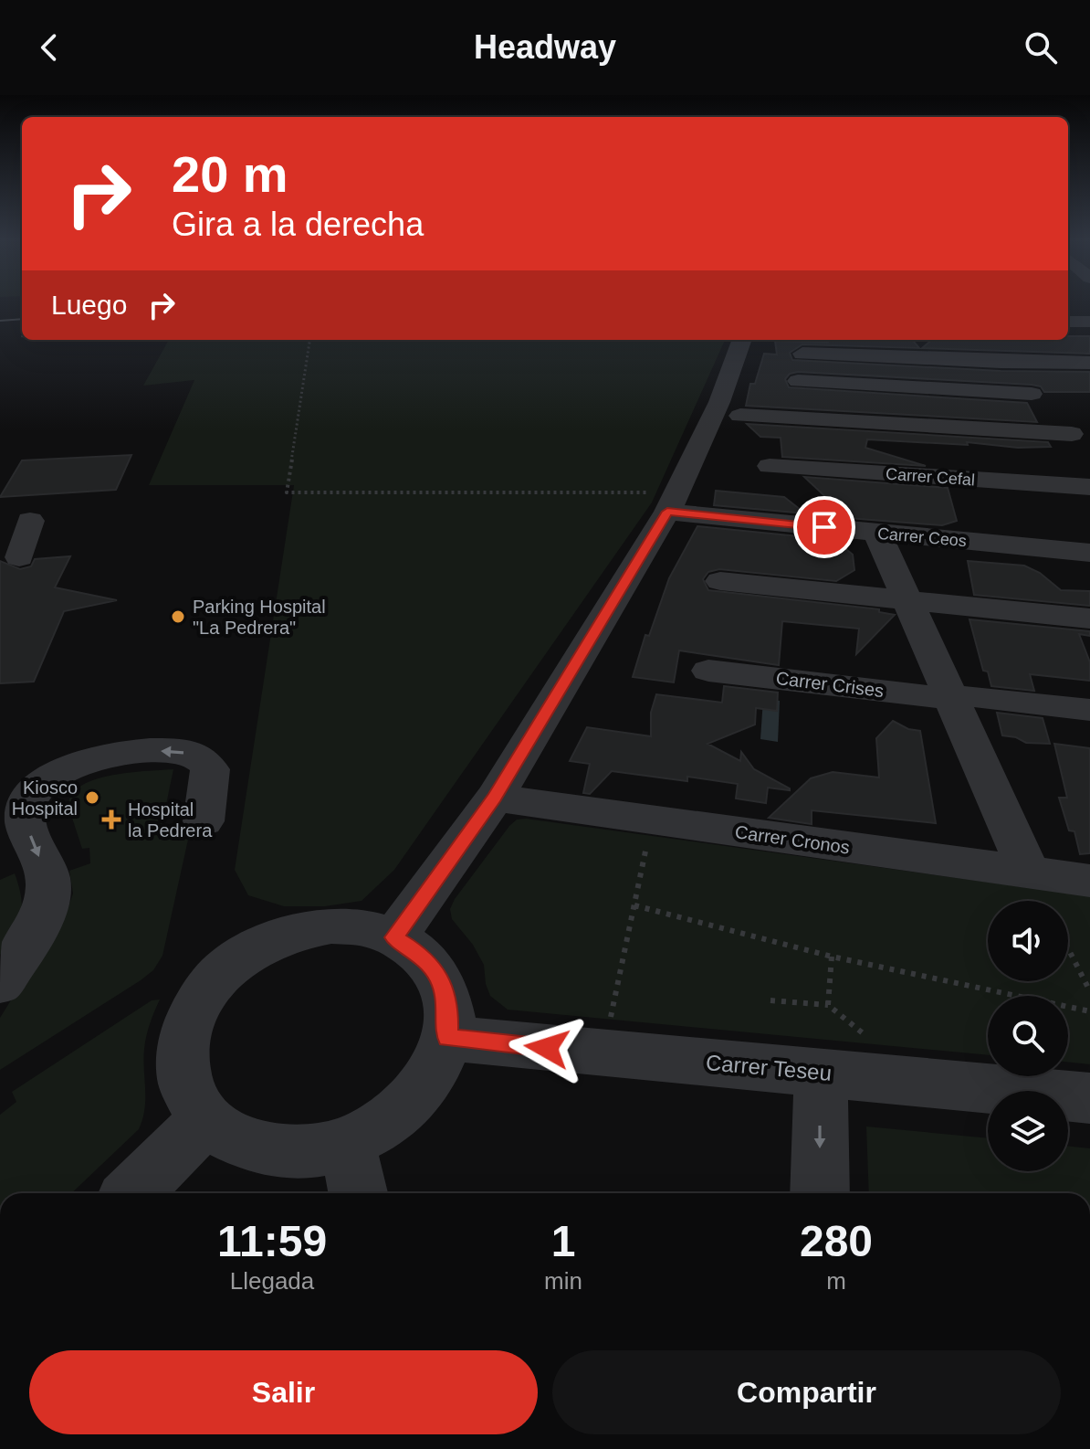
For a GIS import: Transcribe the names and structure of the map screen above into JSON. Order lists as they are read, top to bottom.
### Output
{
  "streets": {
    "street": [
      "Carrer Cefal",
      "Carrer Ceos",
      "Carrer Crises",
      "Carrer Cronos",
      "Carrer Teseu"
    ]
  },
  "places": {
    "other": ["Parking Hospital \"La Pedrera\"", "Kiosco Hospital"],
    "health": ["Hospital la Pedrera"]
  },
  "page": {
    "header": "Headway",
    "turn": ["20 m", "Gira a la derecha"],
    "then": "Luego",
    "eta": [
      "11:59",
      "Llegada",
      "1",
      "min",
      "280",
      "m"
    ],
    "buttons": ["Salir", "Compartir"]
  }
}
